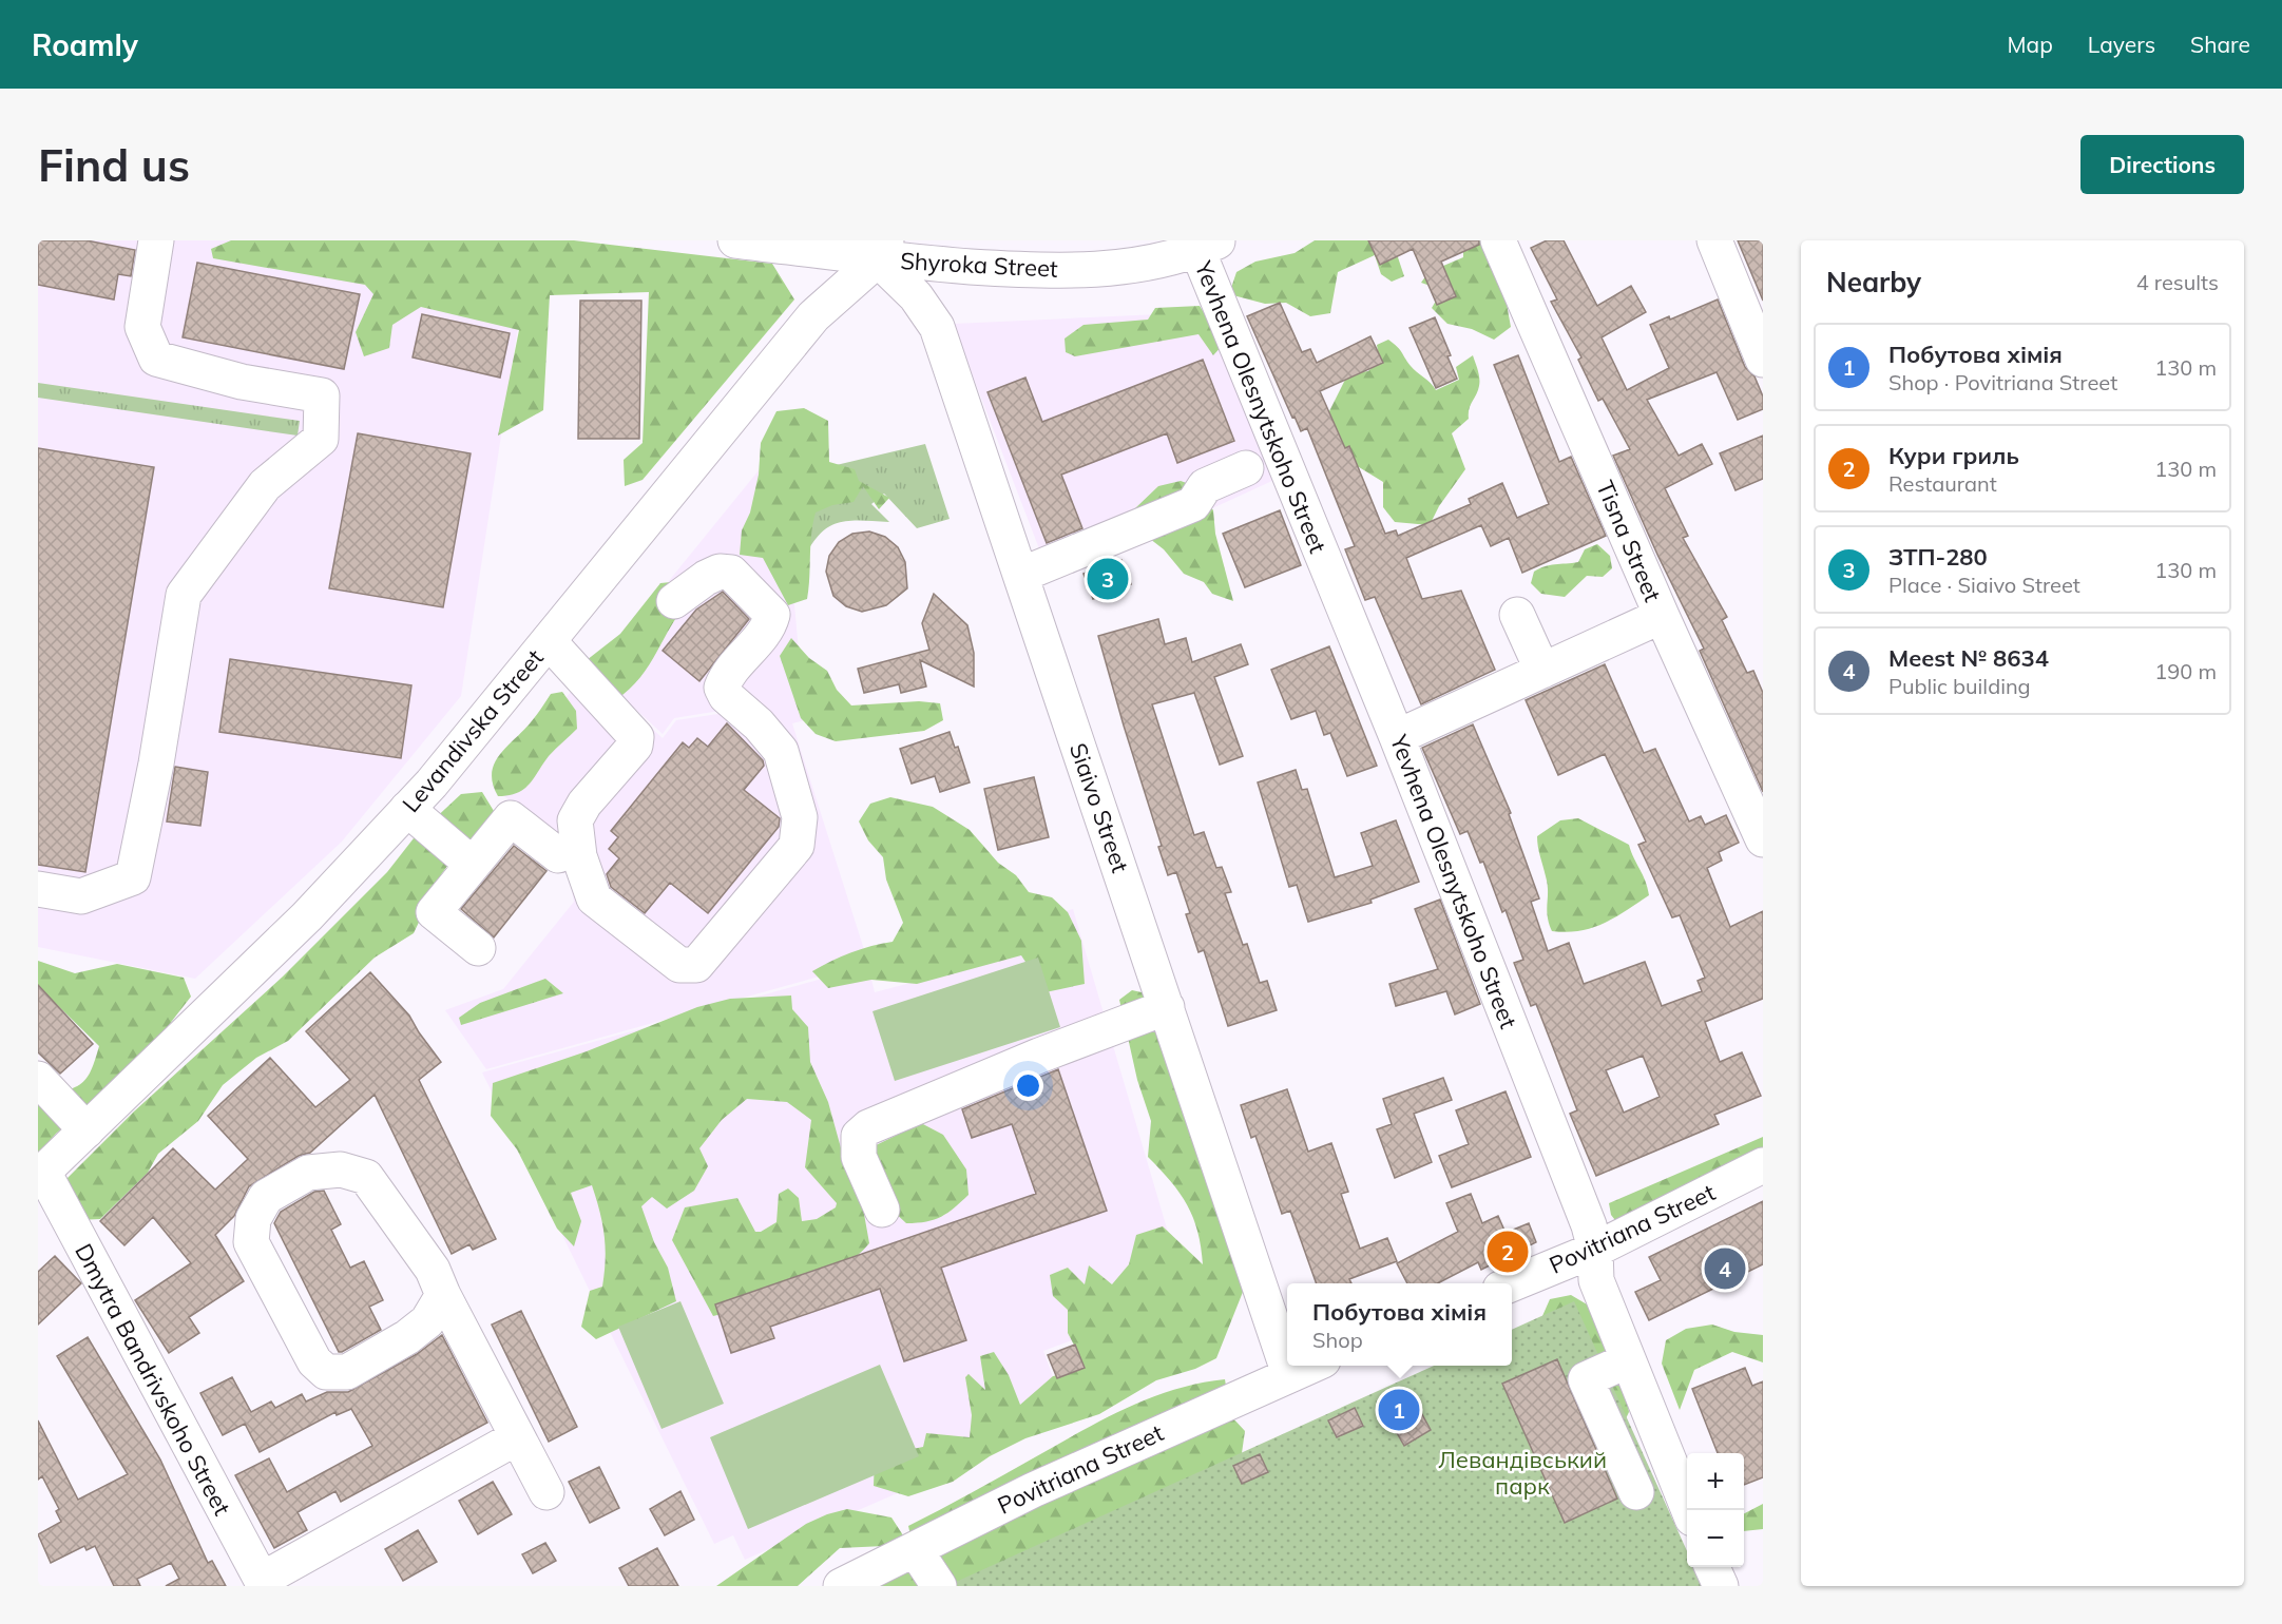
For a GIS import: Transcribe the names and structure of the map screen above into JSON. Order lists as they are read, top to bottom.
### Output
{
  "streets": {
    "street": [
      "Shyroka Street",
      "Yevhena Olesnytskoho Street",
      "Tisna Street",
      "Levandivska Street",
      "Siaivo Street",
      "Povitriana Street",
      "Dmytra Bandrivskoho Street"
    ]
  },
  "crossings": [
    ["Shyroka Street", "Yevhena Olesnytskoho Street"],
    ["Shyroka Street", "Levandivska Street"],
    ["Shyroka Street", "Siaivo Street"],
    ["Yevhena Olesnytskoho Street", "Povitriana Street"],
    ["Levandivska Street", "Siaivo Street"],
    ["Levandivska Street", "Dmytra Bandrivskoho Street"],
    ["Siaivo Street", "Povitriana Street"]
  ],
  "parks": ["Левандівський парк"],
  "page": {
    "header": "Roamly",
    "nav": ["Map", "Layers", "Share"],
    "buttons": "Directions",
    "title": "Find us",
    "heading": ["Nearby", "4 results"],
    "list": [
      {
        "mark": "1",
        "name": "Побутова хімія",
        "note": "Shop · Povitriana Street",
        "value": "130 m"
      },
      {
        "mark": "2",
        "name": "Кури гриль",
        "note": "Restaurant",
        "value": "130 m"
      },
      {
        "mark": "3",
        "name": "ЗТП-280",
        "note": "Place · Siaivo Street",
        "value": "130 m"
      },
      {
        "mark": "4",
        "name": "Meest № 8634",
        "note": "Public building",
        "value": "190 m"
      }
    ],
    "pins": [
      "3",
      "2",
      "4",
      "1"
    ],
    "popup": ["Побутова хімія", "Shop"],
    "map_buttons": ["+", "−"]
  }
}
